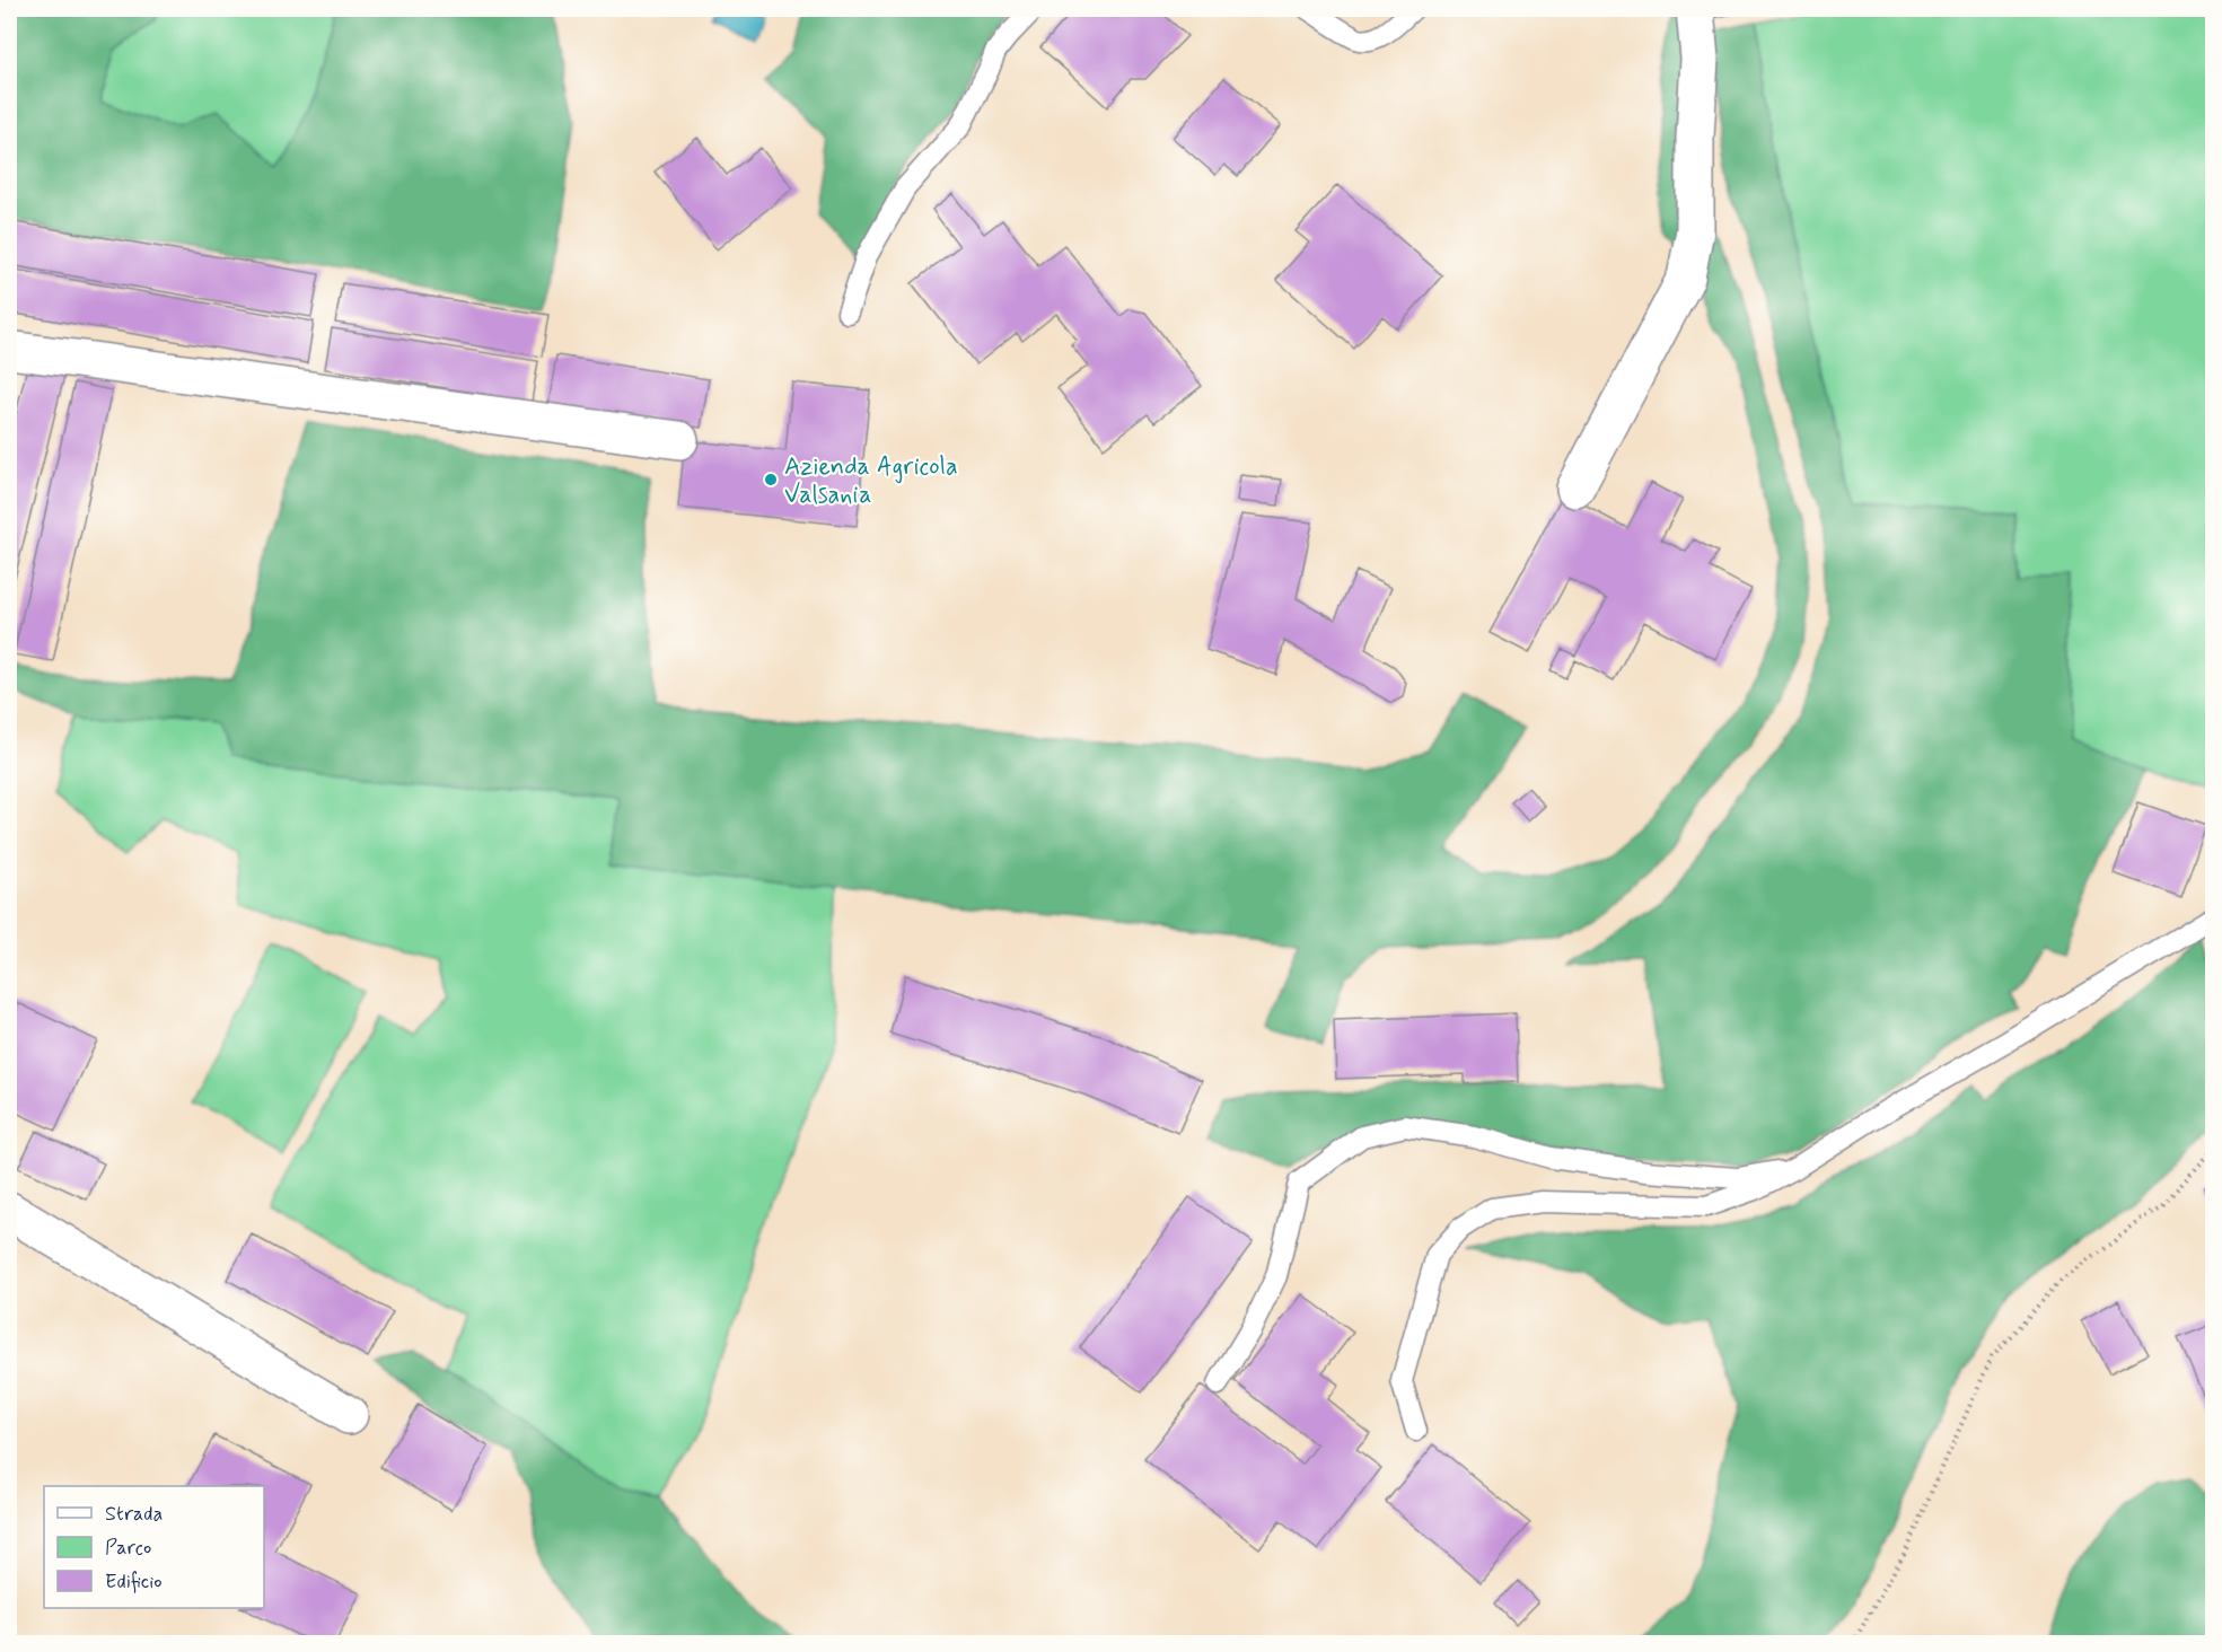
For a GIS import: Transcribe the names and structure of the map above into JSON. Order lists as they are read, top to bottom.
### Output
{
  "places": ["Azienda Agricola Valsania"],
  "legend": ["Strada", "Parco", "Edificio"]
}
